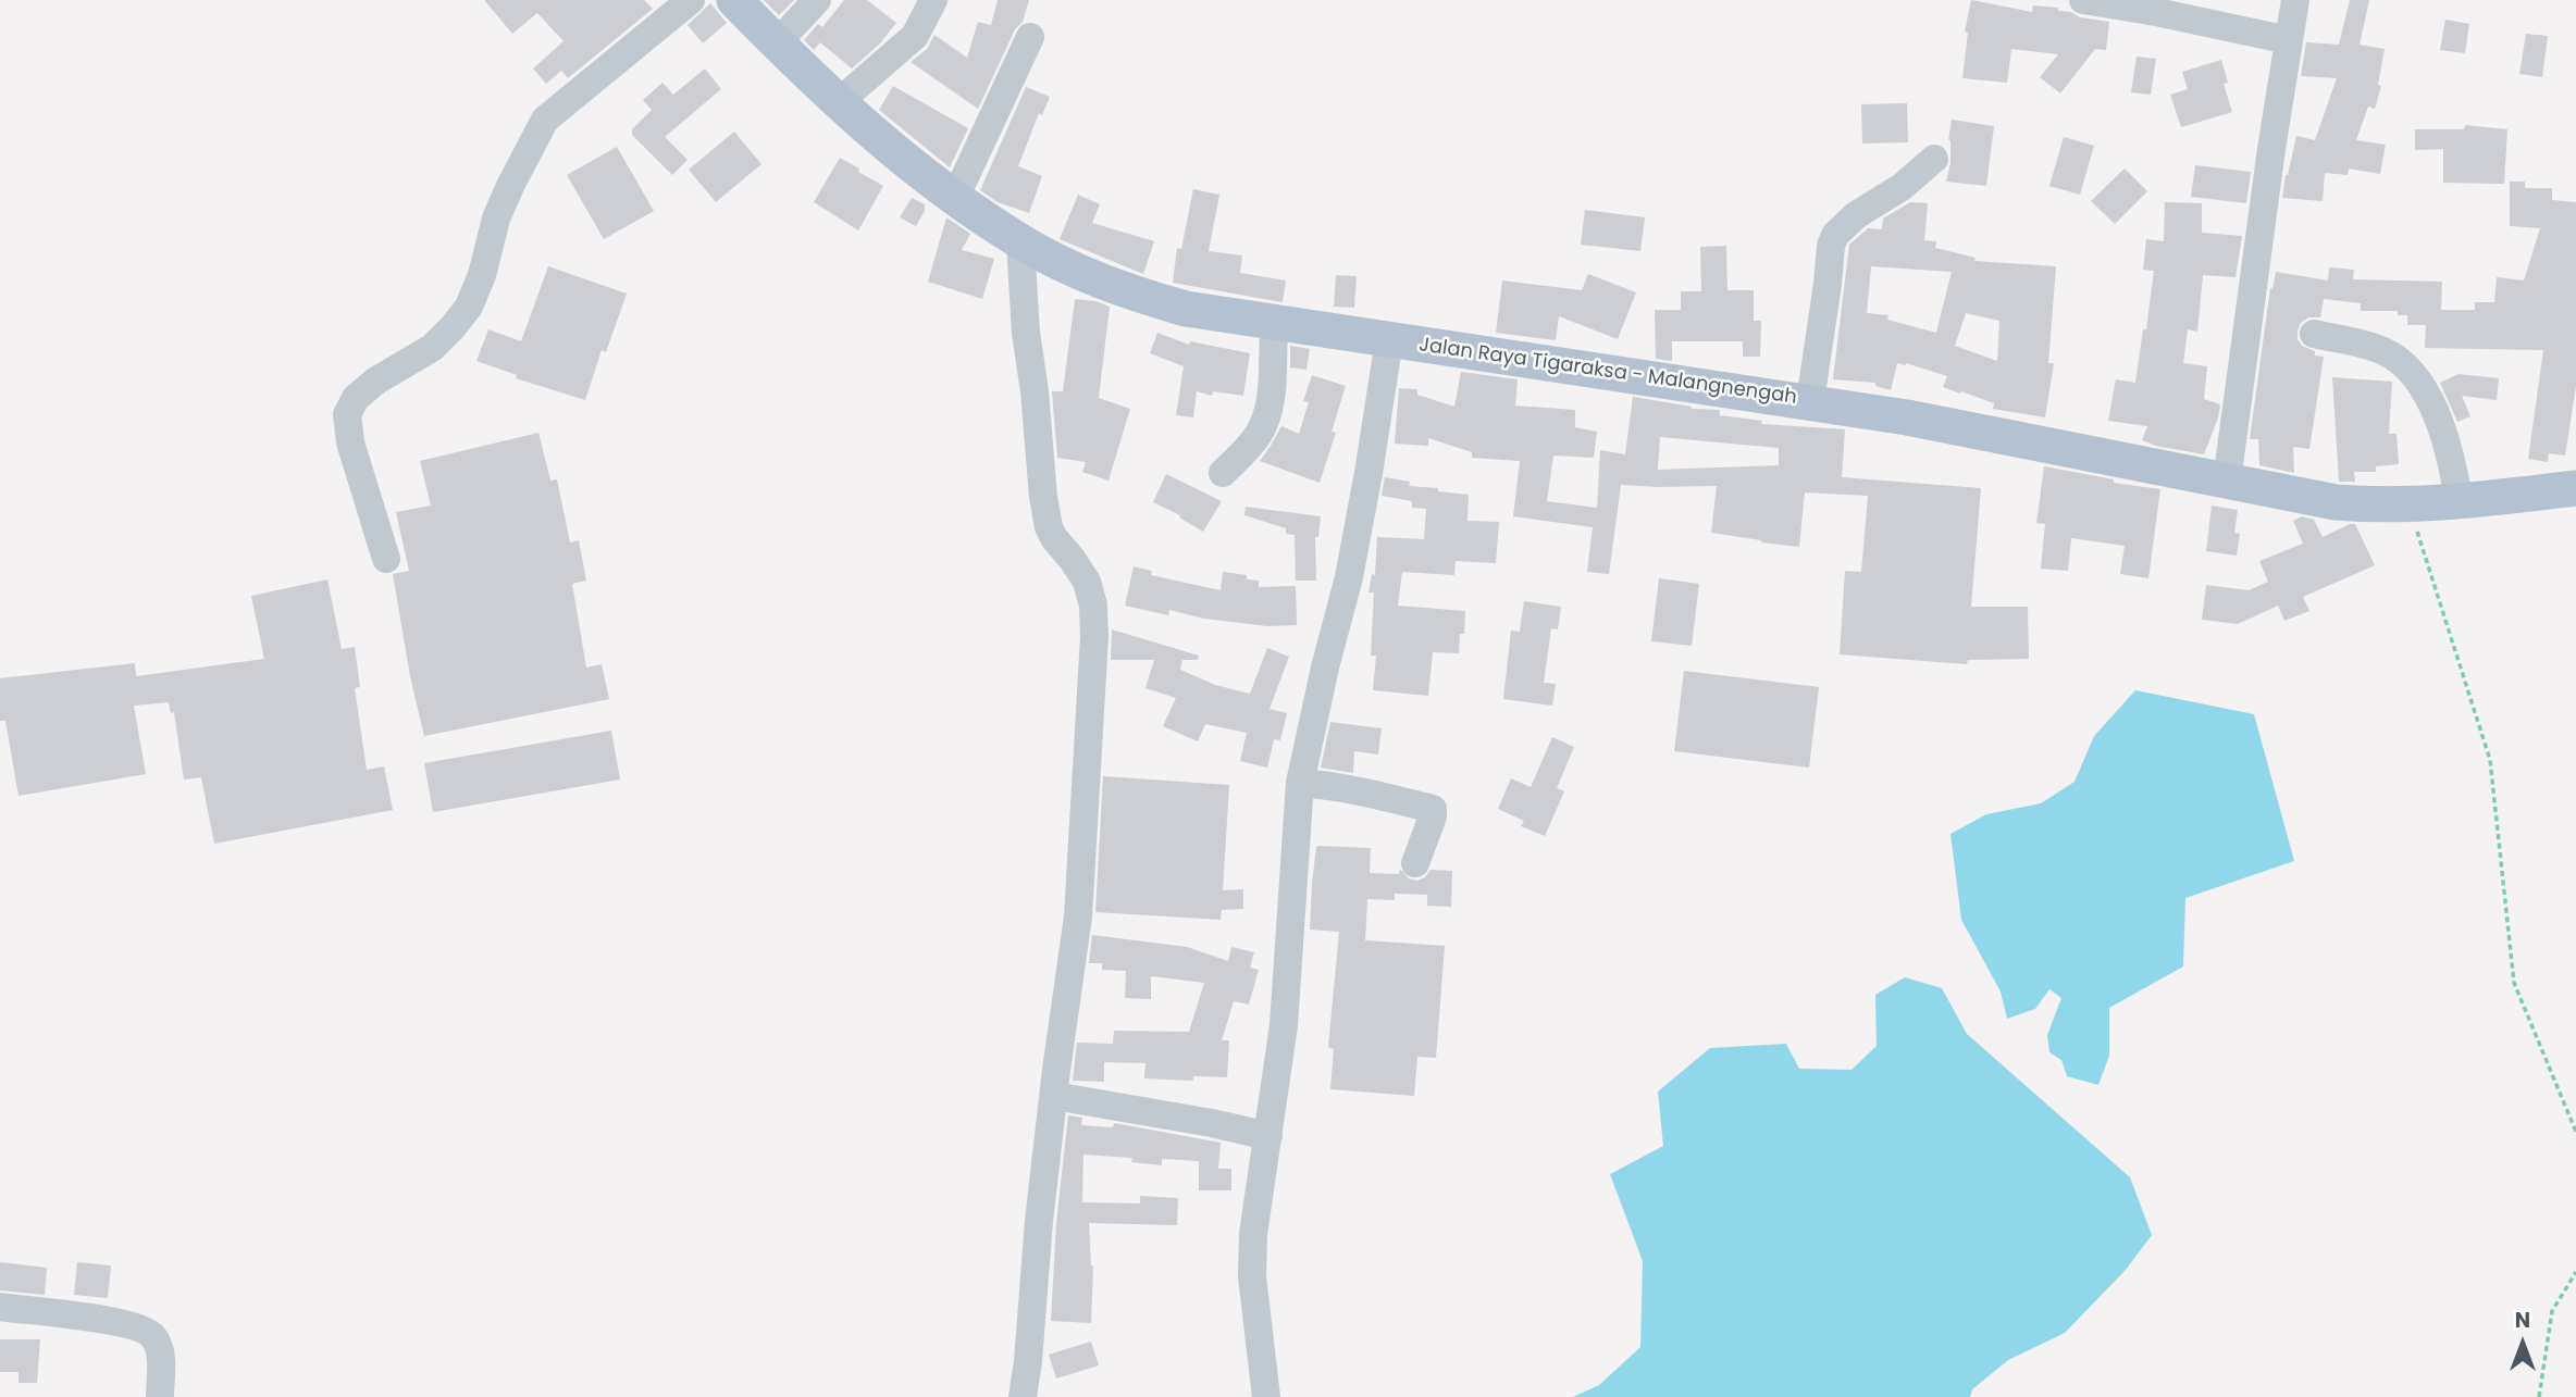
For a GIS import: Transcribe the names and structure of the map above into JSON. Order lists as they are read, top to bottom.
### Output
{
  "streets": {
    "main road": ["Jalan Raya Tigaraksa - Malangnengah"]
  },
  "north": "top"
}
